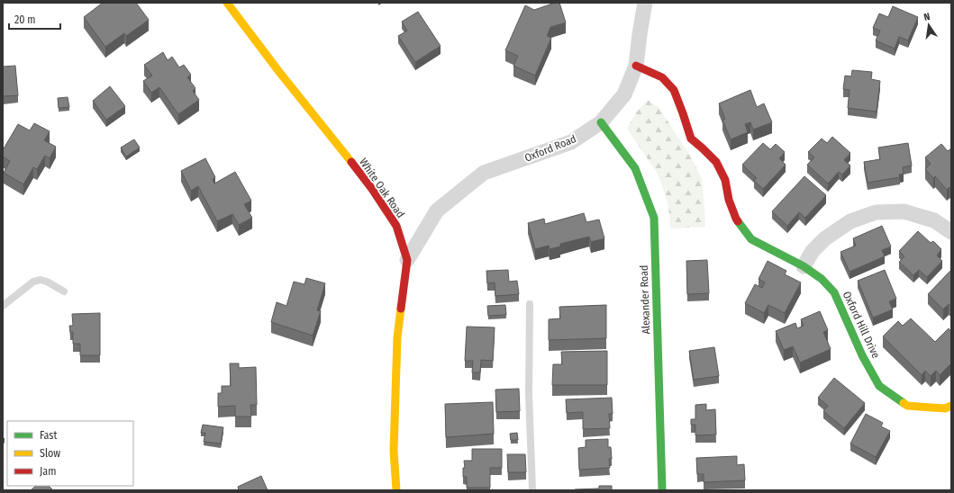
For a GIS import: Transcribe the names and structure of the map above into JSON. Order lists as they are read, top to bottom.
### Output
{
  "streets": {
    "street": [
      "Oxford Road",
      "White Oak Road",
      "Alexander Road",
      "Oxford Hill Drive"
    ]
  },
  "crossings": [
    ["Oxford Road", "White Oak Road"],
    ["Oxford Road", "Alexander Road"],
    ["Oxford Road", "Oxford Hill Drive"]
  ],
  "legend": ["Fast", "Slow", "Jam"],
  "scale_bar": "20 m",
  "north": "top"
}
